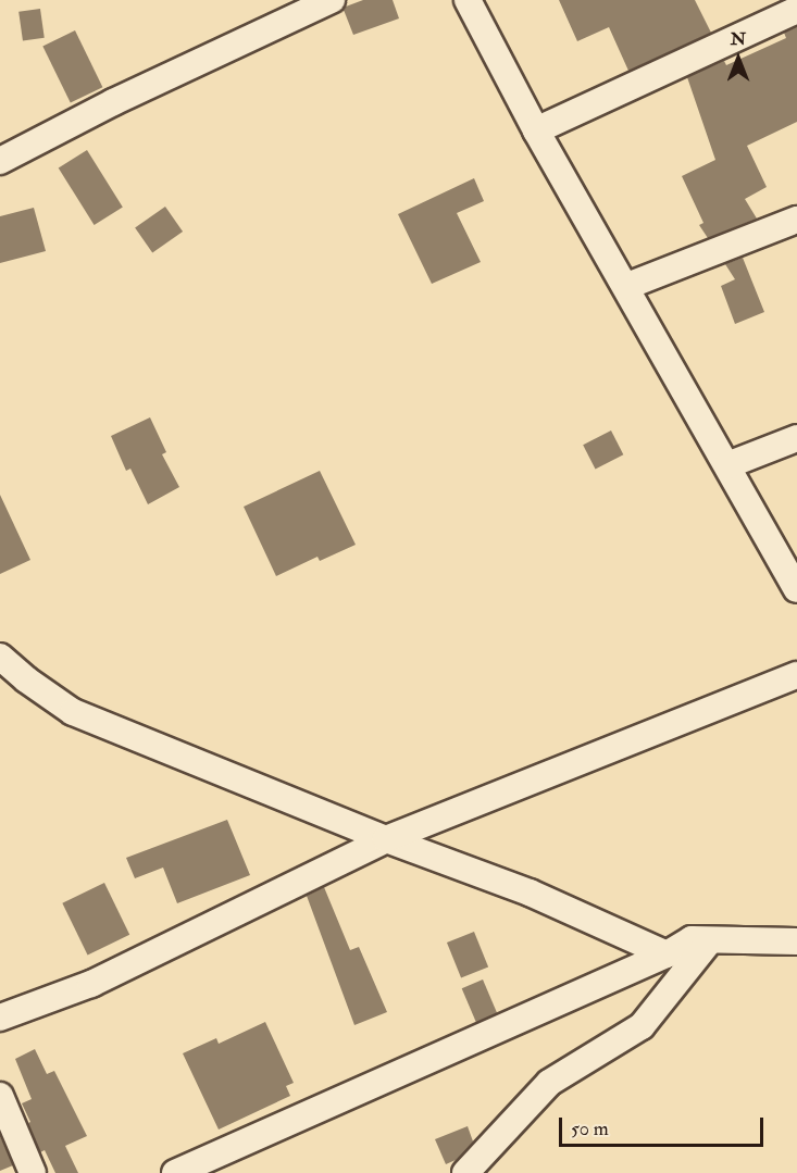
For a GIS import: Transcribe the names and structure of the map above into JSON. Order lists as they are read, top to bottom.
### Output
{
  "scale_bar": "50 m",
  "north": "top"
}
